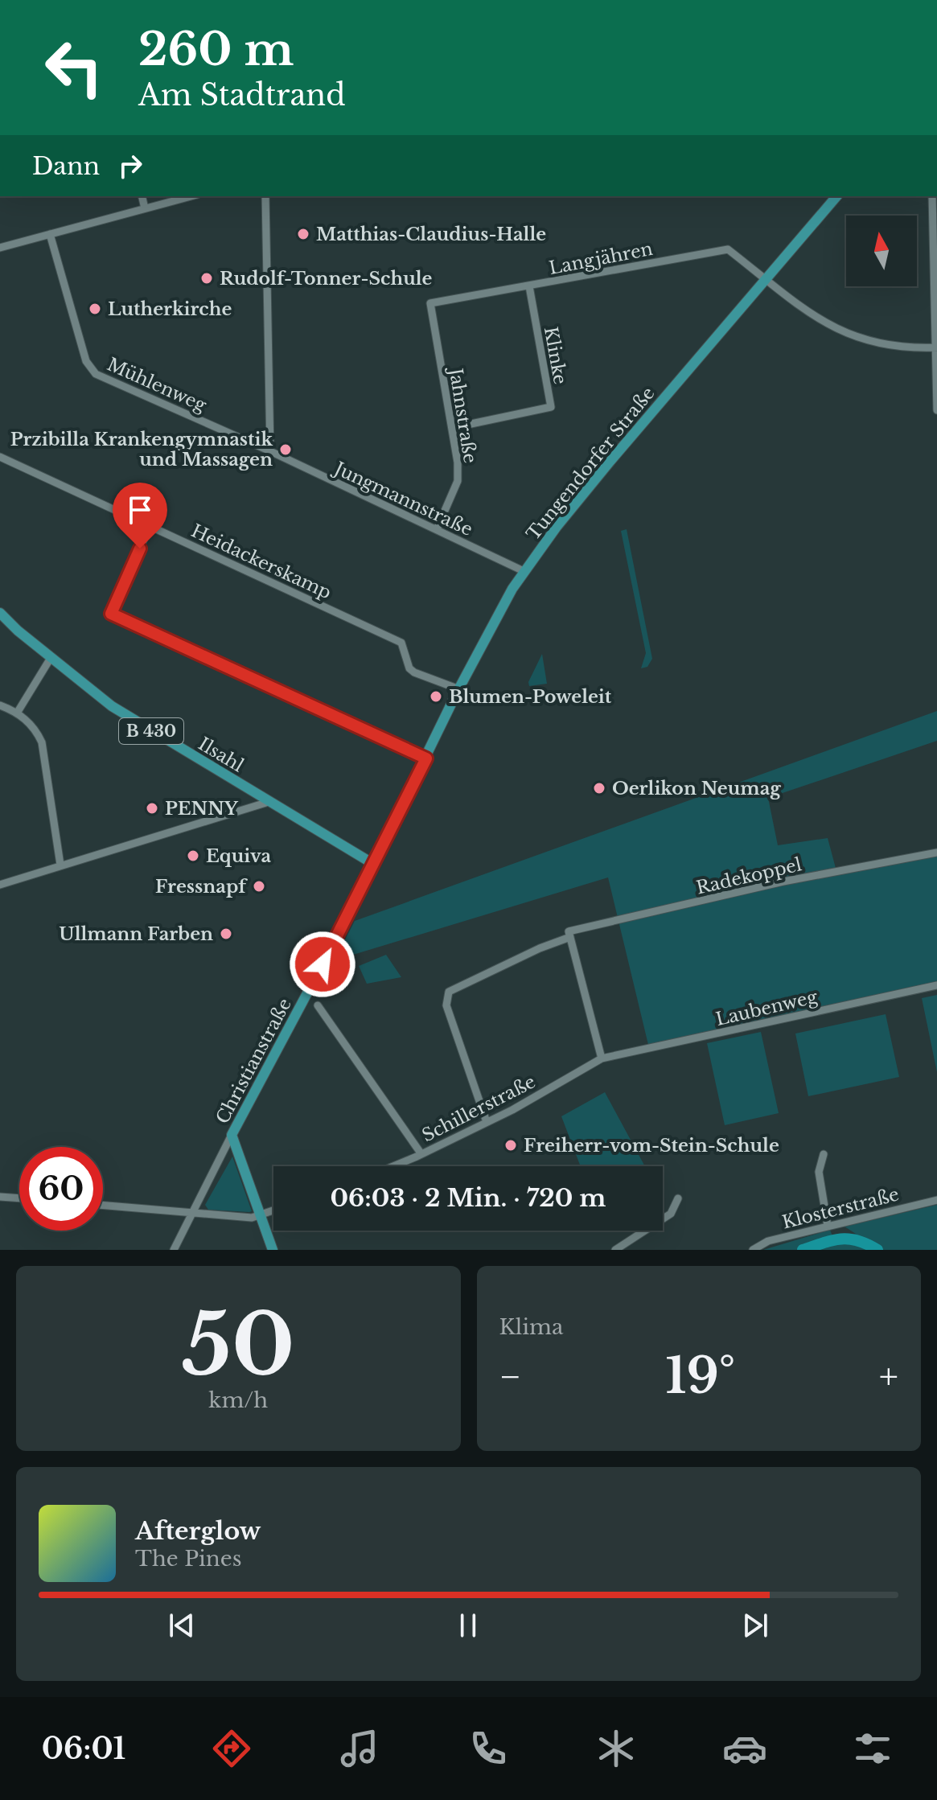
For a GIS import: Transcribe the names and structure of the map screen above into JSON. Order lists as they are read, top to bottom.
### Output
{
  "streets": {
    "main road": [
      "Tungendorfer Straße",
      "B 430",
      "Ilsahl",
      "Christianstraße"
    ],
    "street": [
      "Langjähren",
      "Klinke",
      "Mühlenweg",
      "Jahnstraße",
      "Jungmannstraße",
      "Heidackerskamp",
      "Radekoppel",
      "Laubenweg",
      "Schillerstraße",
      "Klosterstraße"
    ]
  },
  "crossings": [
    ["Langjähren", "Klinke"],
    ["Langjähren", "Jahnstraße"],
    ["Langjähren", "Tungendorfer Straße"],
    ["Klinke", "Jahnstraße"],
    ["Mühlenweg", "Jungmannstraße"],
    ["Jahnstraße", "Jungmannstraße"],
    ["Tungendorfer Straße", "Jungmannstraße"],
    ["Tungendorfer Straße", "Heidackerskamp"],
    ["Tungendorfer Straße", "Christianstraße"],
    ["Ilsahl", "Christianstraße"],
    ["Radekoppel", "Schillerstraße"],
    ["Laubenweg", "Schillerstraße"]
  ],
  "places": [
    "Matthias-Claudius-Halle",
    "Rudolf-Tonner-Schule",
    "Lutherkirche",
    "Przibilla Krankengymnastik und Massagen",
    "Blumen-Poweleit",
    "Oerlikon Neumag",
    "PENNY",
    "Equiva",
    "Fressnapf",
    "Ullmann Farben",
    "Freiherr-vom-Stein-Schule"
  ],
  "north": "top",
  "page": {
    "turn": ["260 m", "Am Stadtrand"],
    "then": "Dann",
    "limit": "60",
    "trip": "06:03 · 2 Min. · 720 m",
    "tile": [
      ["50", "km/h"],
      "Klima"
    ],
    "heat": ["−", "19°", "+"],
    "song": ["Afterglow", "The Pines"],
    "tabs": "06:01"
  }
}
